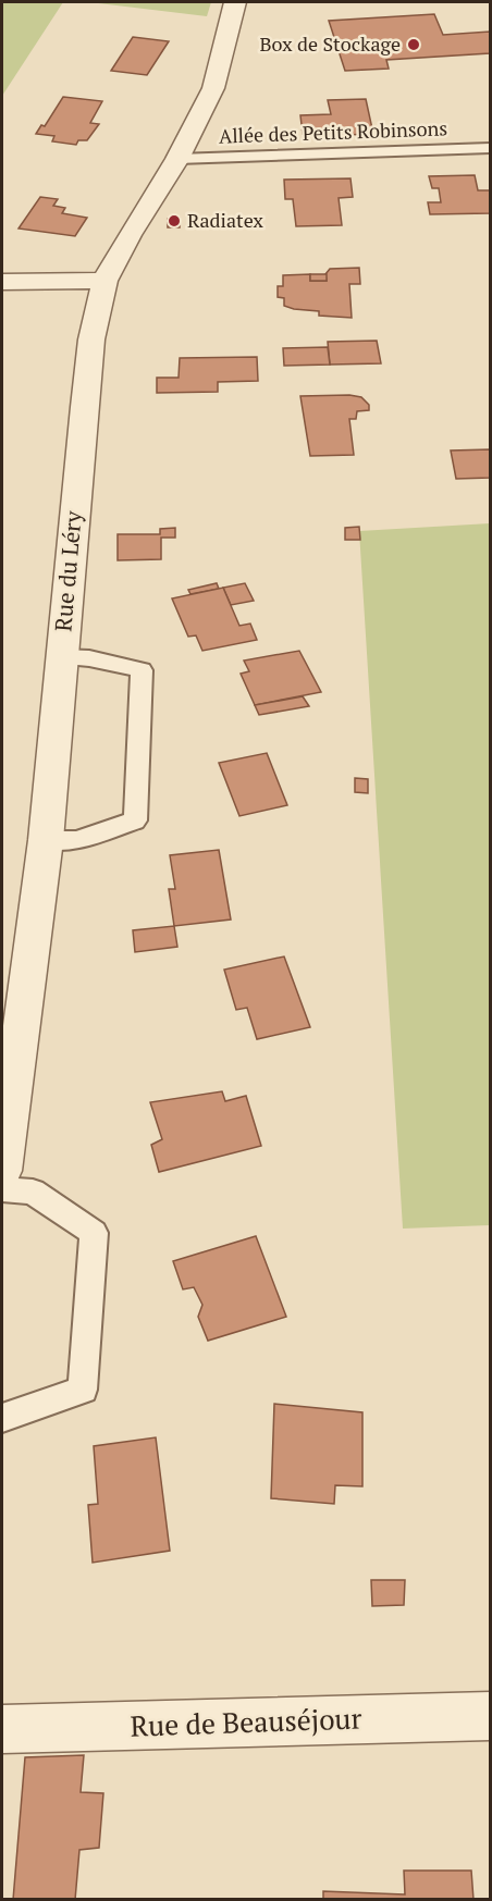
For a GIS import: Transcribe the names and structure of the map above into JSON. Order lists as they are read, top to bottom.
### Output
{
  "streets": {
    "street": ["Rue du Léry", "Rue de Beauséjour"],
    "lane": ["Allée des Petits Robinsons"]
  },
  "crossings": [
    ["Allée des Petits Robinsons", "Rue du Léry"]
  ],
  "places": ["Box de Stockage", "Radiatex"]
}
